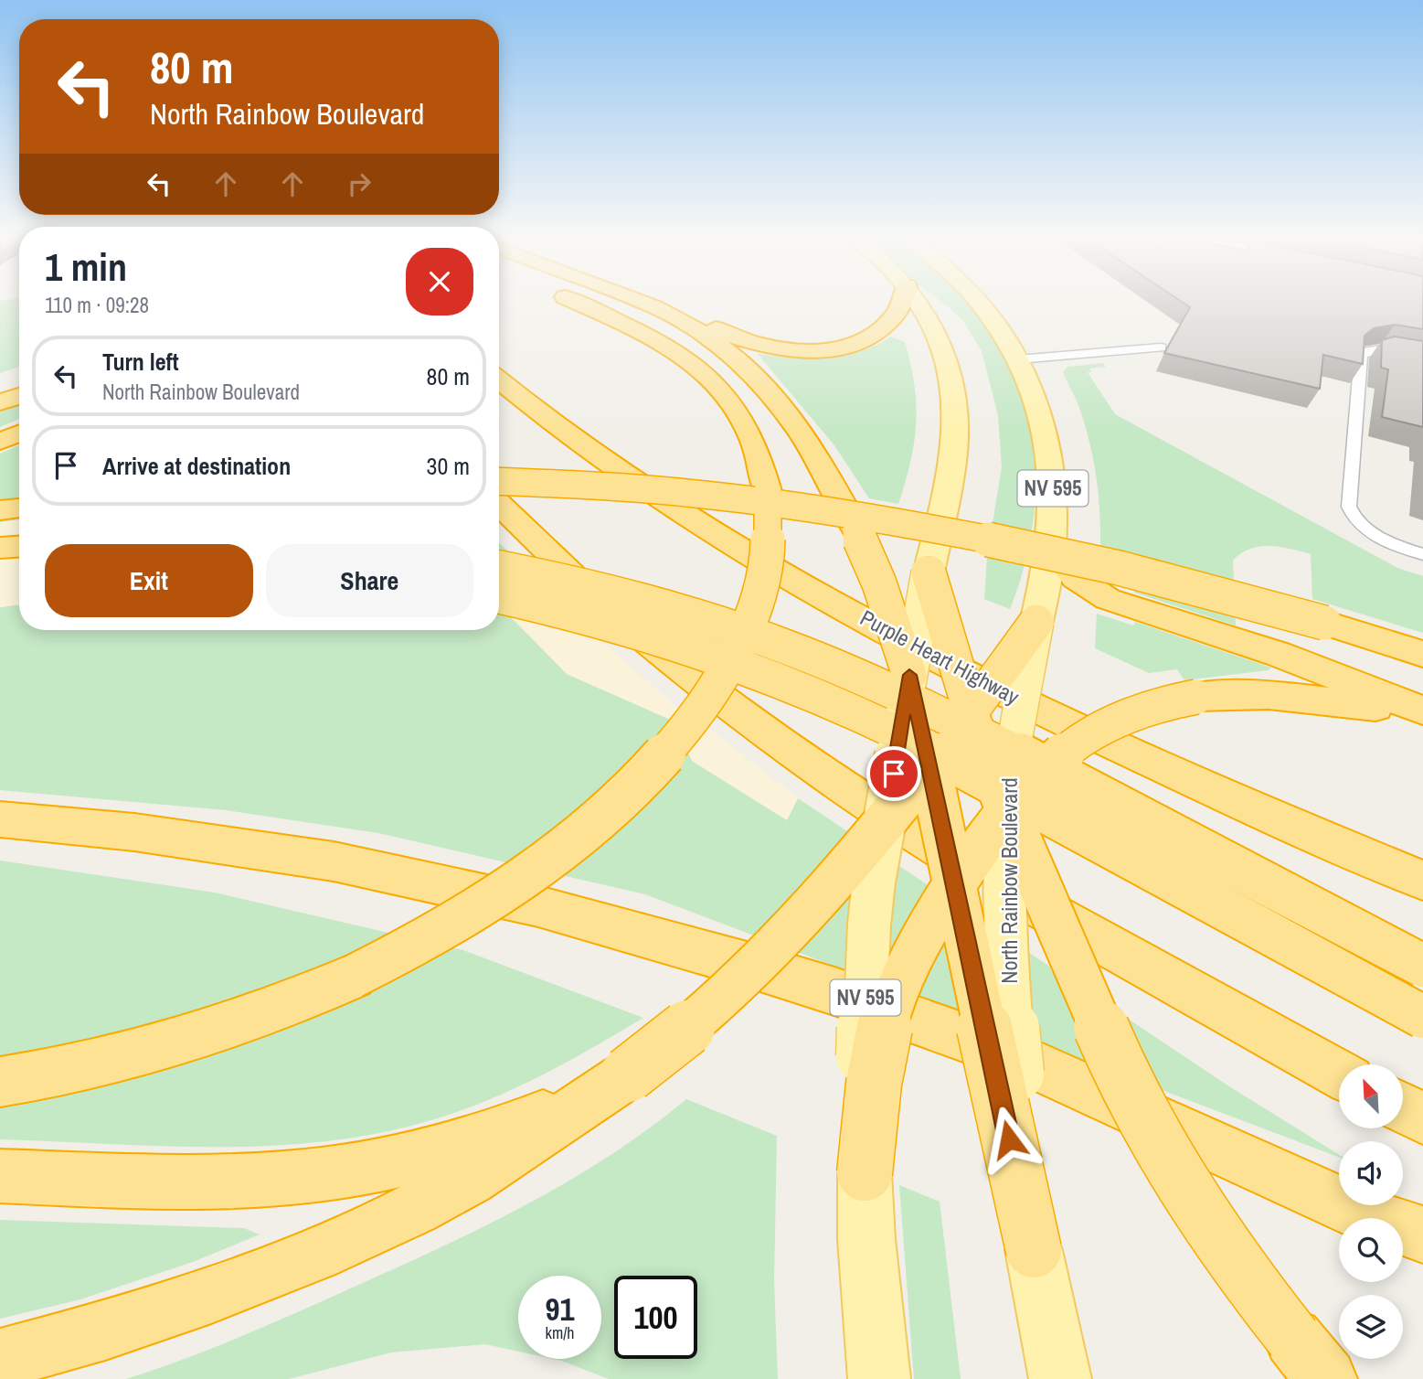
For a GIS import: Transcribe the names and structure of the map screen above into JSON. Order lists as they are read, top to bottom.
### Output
{
  "streets": {
    "highway": ["Purple Heart Highway"],
    "main road": ["NV 595", "North Rainbow Boulevard"]
  },
  "north": "top left",
  "page": {
    "turn": ["80 m", "North Rainbow Boulevard"],
    "heading": ["1 min", "110 m · 09:28"],
    "list": [
      {
        "name": "Turn left",
        "note": "North Rainbow Boulevard",
        "value": "80 m"
      },
      {
        "name": "Arrive at destination",
        "value": "30 m"
      }
    ],
    "buttons": ["Exit", "Share"],
    "speed": "91 km/h",
    "limit": "100"
  }
}
